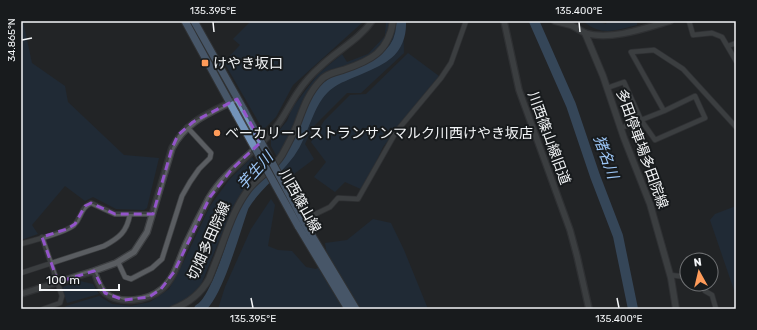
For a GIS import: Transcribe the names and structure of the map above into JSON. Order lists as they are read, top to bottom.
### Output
{
  "streets": {
    "main road": ["多田停車場多田院線", "川西篠山線", "切畑多田院線"],
    "street": ["川西篠山線旧道"]
  },
  "water": ["猪名川", "芋生川"],
  "places": {
    "transit": ["けやき坂口"],
    "other": ["ベーカリーレストランサンマルク川西けやき坂店"]
  },
  "scale_bar": "100 m",
  "north": "top",
  "coordinates": ["135.395°E", "135.400°E", "34.865°N"]
}
